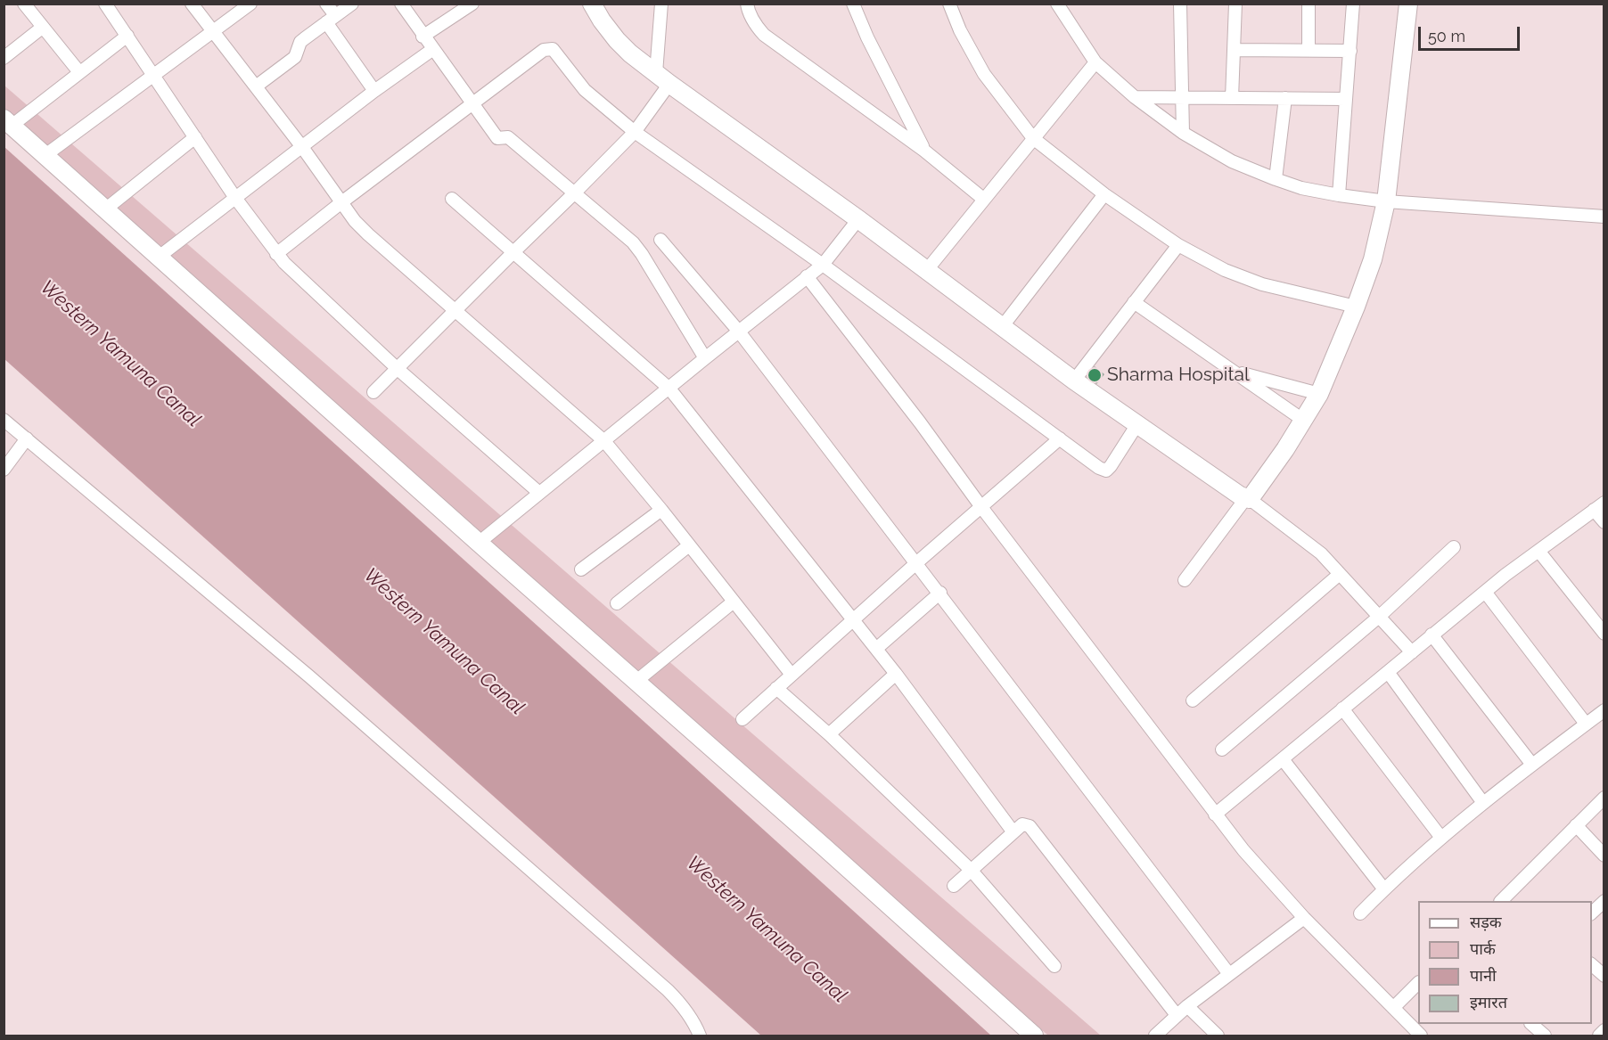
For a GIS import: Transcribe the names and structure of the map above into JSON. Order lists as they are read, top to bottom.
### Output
{
  "water": ["Western Yamuna Canal"],
  "places": ["Sharma Hospital"],
  "legend": [
    "सड़क",
    "पार्क",
    "पानी",
    "इमारत"
  ],
  "scale_bar": "50 m"
}
